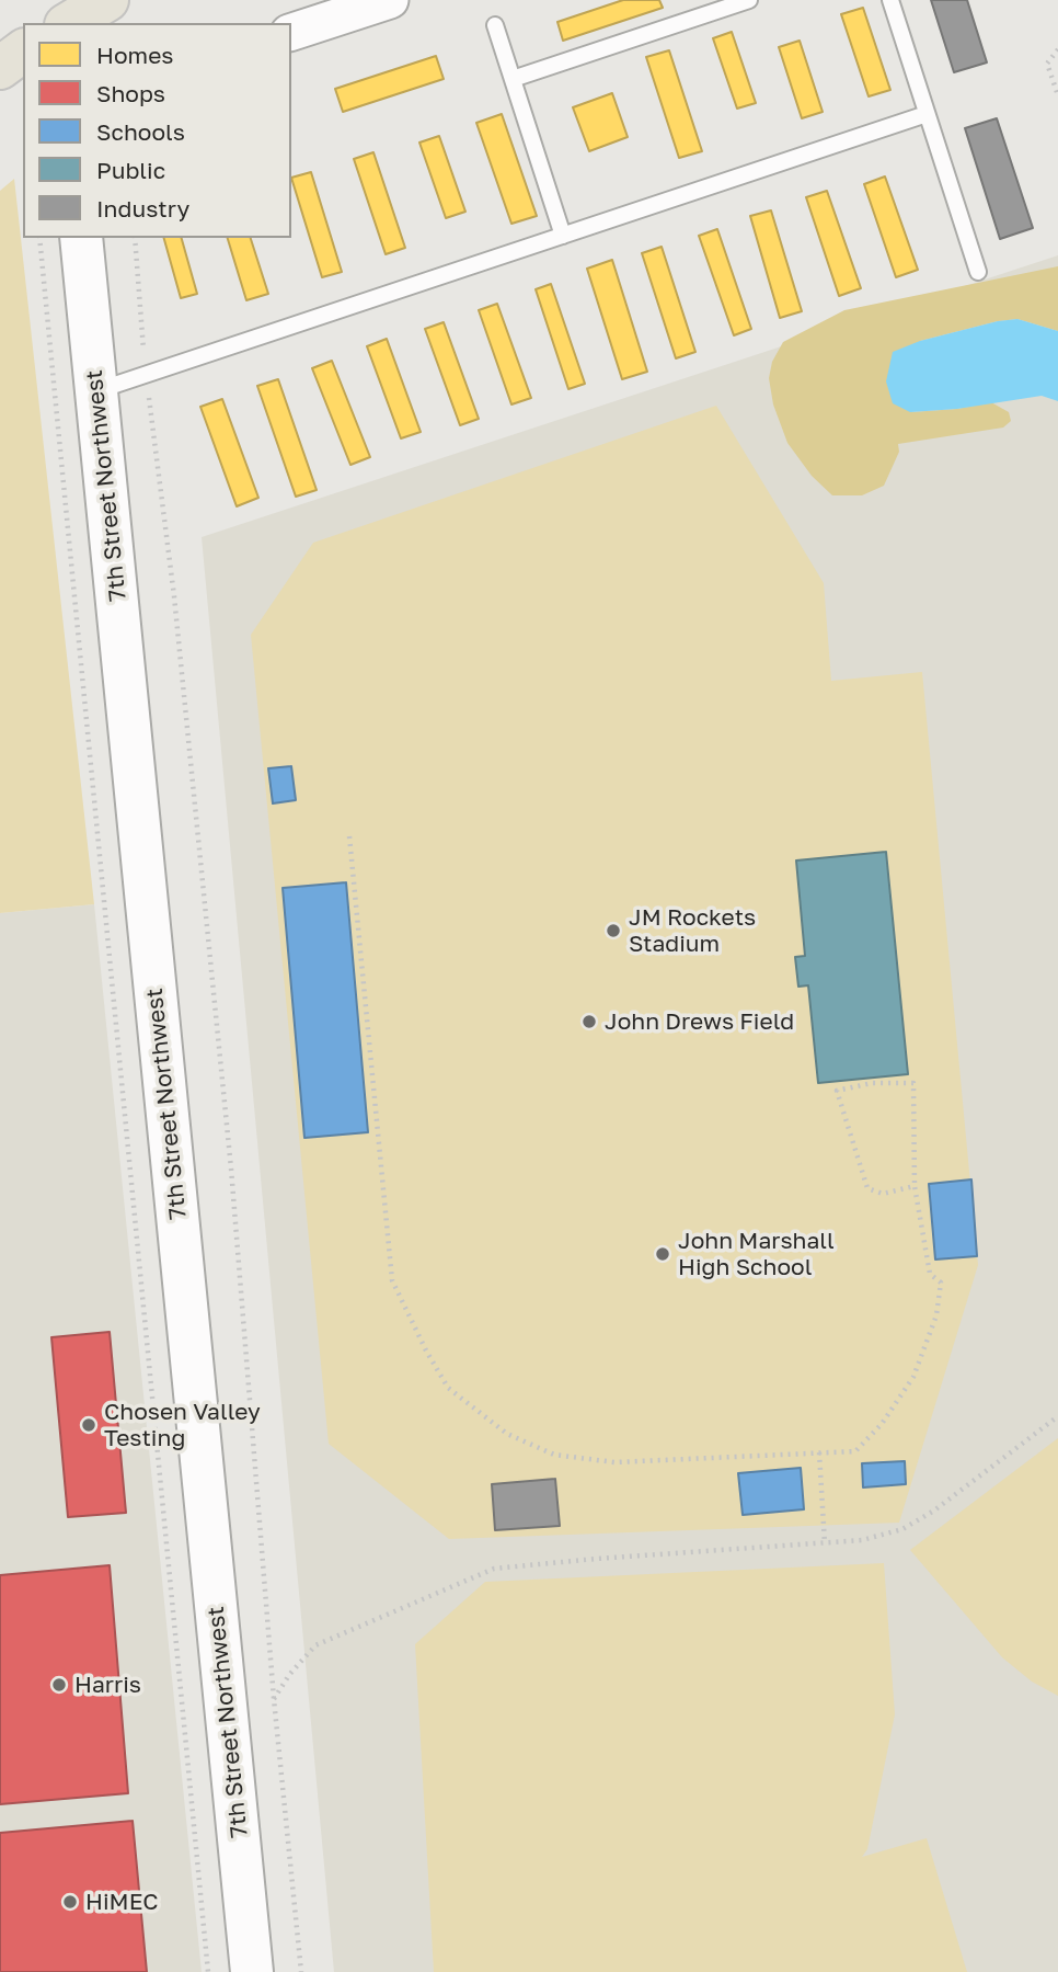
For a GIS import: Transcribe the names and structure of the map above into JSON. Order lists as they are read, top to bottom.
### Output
{
  "streets": {
    "main road": ["7th Street Northwest"]
  },
  "places": [
    "JM Rockets Stadium",
    "John Drews Field",
    "John Marshall High School",
    "Chosen Valley Testing",
    "Harris",
    "HiMEC"
  ],
  "legend": [
    "Homes",
    "Shops",
    "Schools",
    "Public",
    "Industry"
  ]
}
